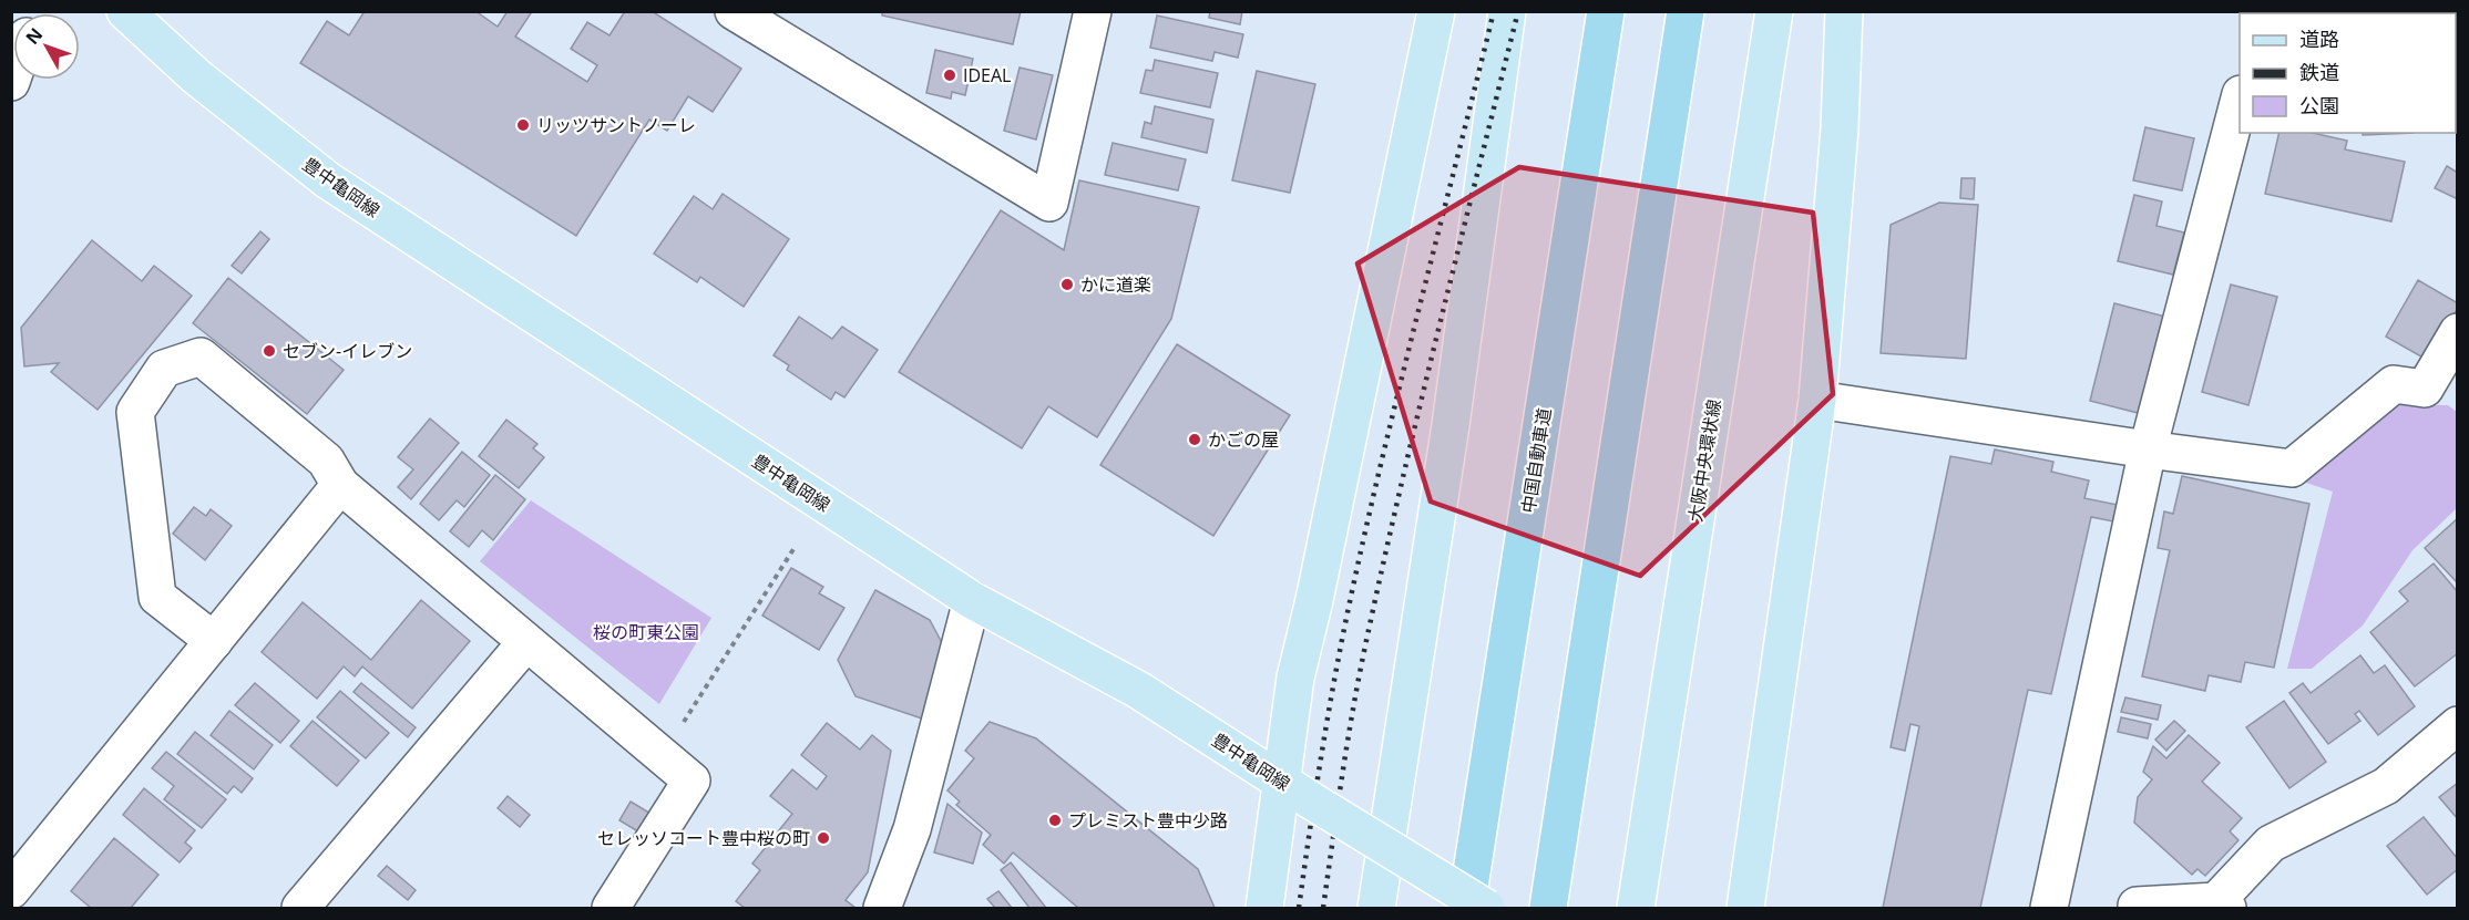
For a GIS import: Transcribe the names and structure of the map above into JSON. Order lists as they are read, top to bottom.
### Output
{
  "streets": {
    "highway": ["中国自動車道"],
    "main road": ["豊中亀岡線", "大阪中央環状線"]
  },
  "parks": ["桜の町東公園"],
  "places": [
    "IDEAL",
    "リッツサントノーレ",
    "かに道楽",
    "セブン-イレブン",
    "かごの屋",
    "プレミスト豊中少路",
    "セレッソコート豊中桜の町"
  ],
  "legend": ["道路", "鉄道", "公園"],
  "north": "top left"
}
